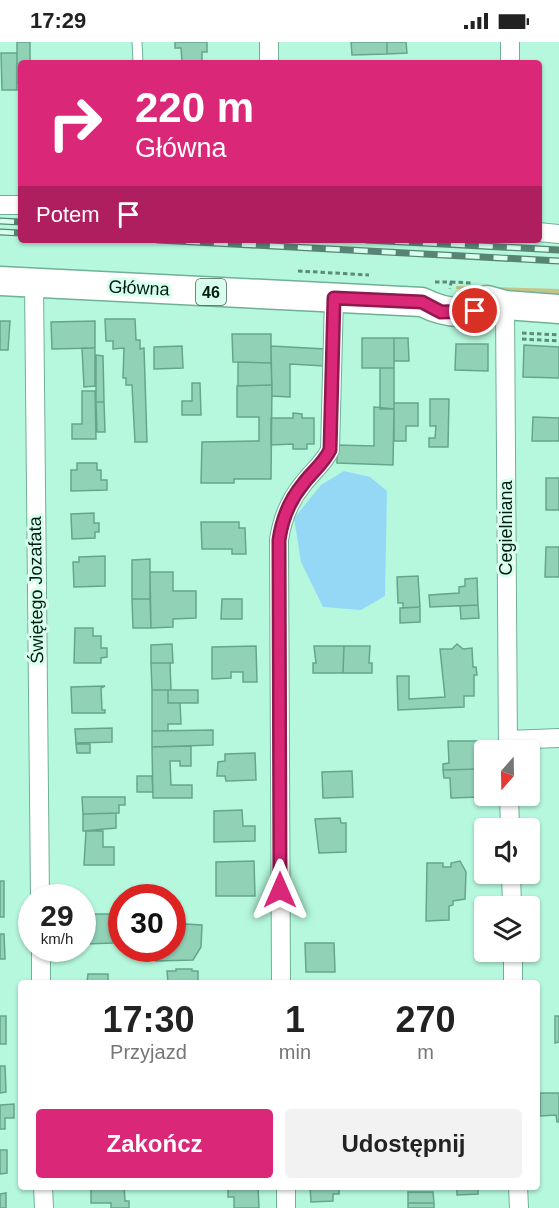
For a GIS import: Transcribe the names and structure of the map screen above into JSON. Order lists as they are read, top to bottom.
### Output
{
  "streets": {
    "main road": ["Główna", "46"],
    "street": ["Cegielniana", "Świętego Jozafata"]
  },
  "crossings": [
    ["Główna", "Cegielniana"],
    ["Główna", "Świętego Jozafata"]
  ],
  "north": "bottom",
  "page": {
    "status": "17:29",
    "turn": ["220 m", "Główna"],
    "then": "Potem",
    "speed": "29 km/h",
    "limit": "30",
    "eta": [
      "17:30",
      "Przyjazd",
      "1",
      "min",
      "270",
      "m"
    ],
    "buttons": ["Zakończ", "Udostępnij"]
  }
}
